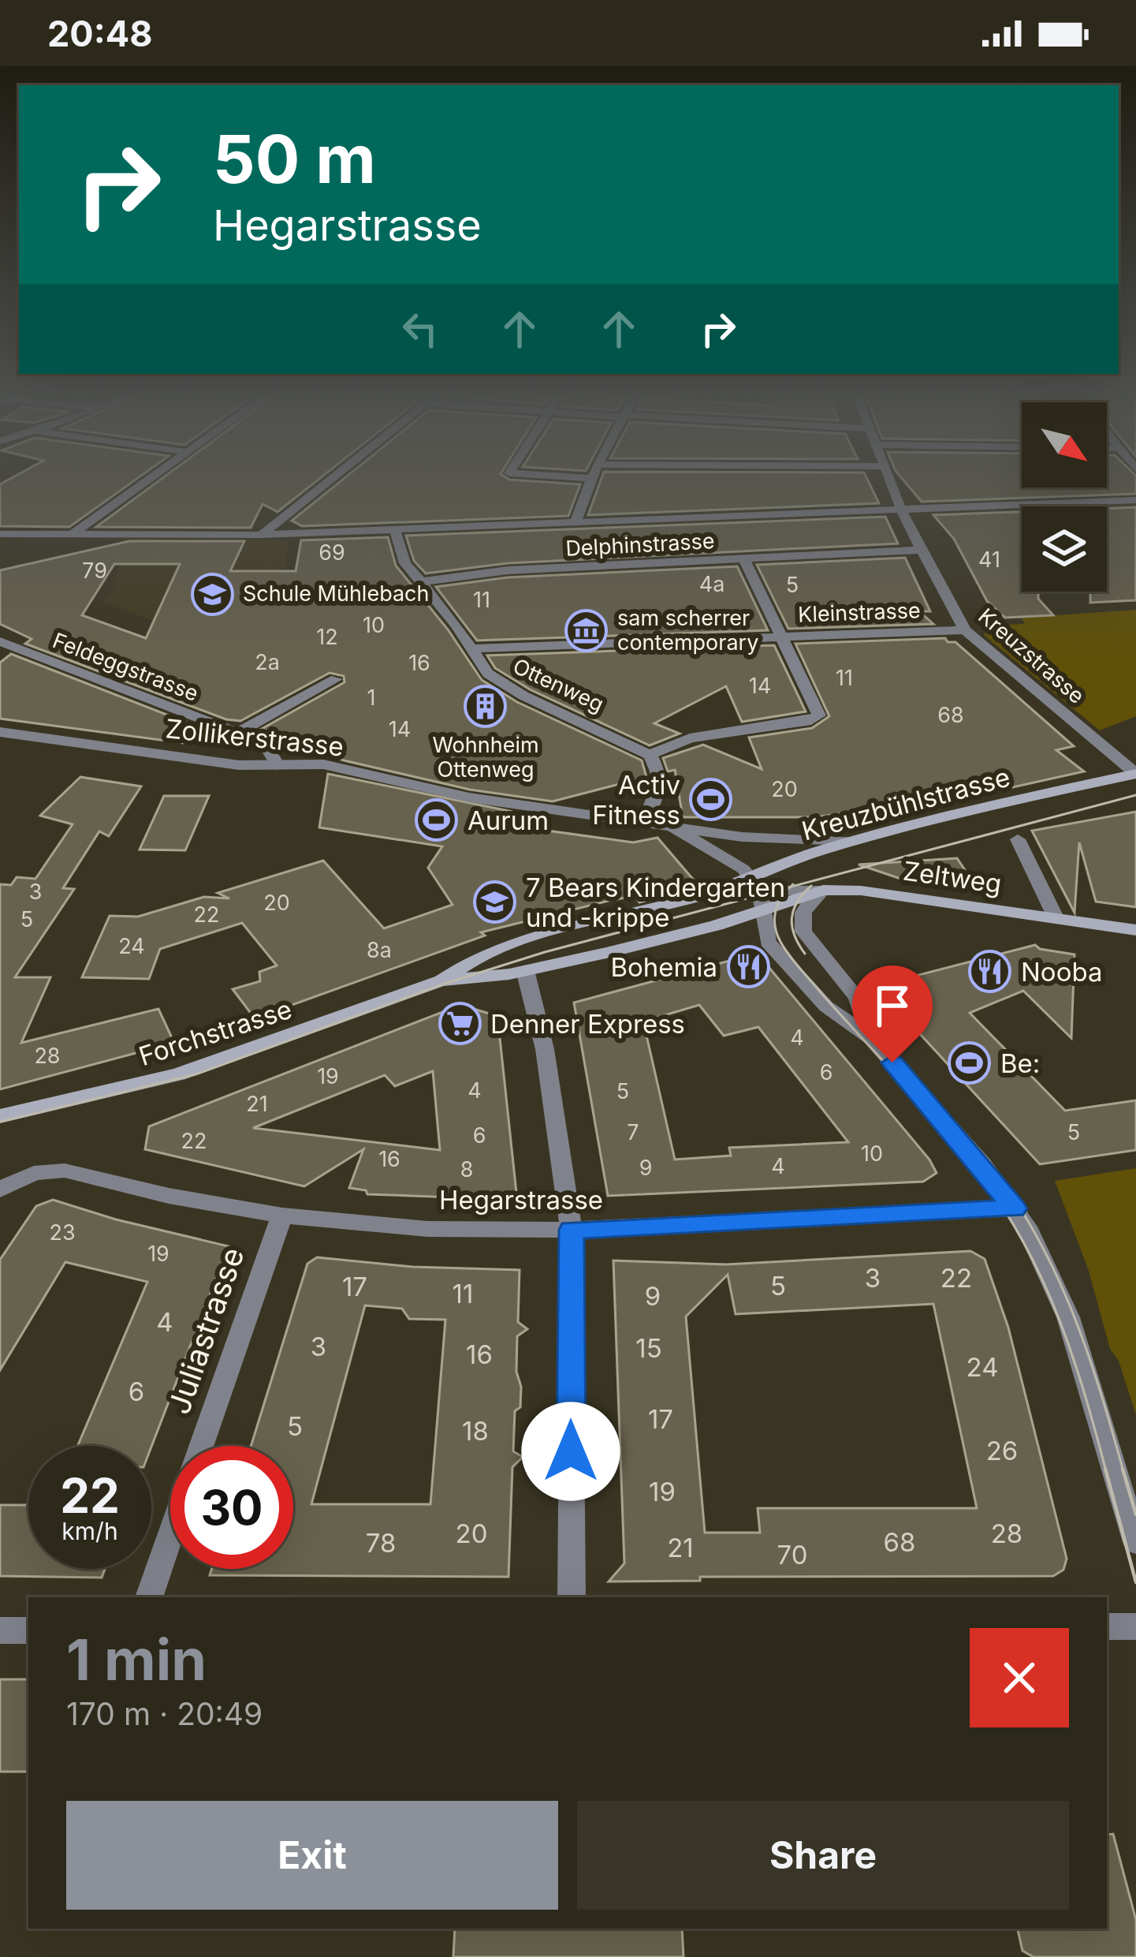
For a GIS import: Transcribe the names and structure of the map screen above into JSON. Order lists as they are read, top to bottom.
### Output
{
  "streets": {
    "main road": ["Kreuzbühlstrasse", "Zeltweg", "Forchstrasse"],
    "street": [
      "Delphinstrasse",
      "Kleinstrasse",
      "Kreuzstrasse",
      "Feldeggstrasse",
      "Ottenweg",
      "Zollikerstrasse",
      "Hegarstrasse",
      "Juliastrasse"
    ]
  },
  "crossings": [
    ["Delphinstrasse", "Kreuzstrasse"],
    ["Delphinstrasse", "Ottenweg"],
    ["Kleinstrasse", "Kreuzstrasse"],
    ["Kleinstrasse", "Ottenweg"],
    ["Kreuzstrasse", "Kreuzbühlstrasse"],
    ["Feldeggstrasse", "Zollikerstrasse"],
    ["Zollikerstrasse", "Kreuzbühlstrasse"],
    ["Zollikerstrasse", "Forchstrasse"],
    ["Kreuzbühlstrasse", "Forchstrasse"],
    ["Zeltweg", "Forchstrasse"],
    ["Hegarstrasse", "Juliastrasse"]
  ],
  "places": {
    "school or university": ["Schule Mühlebach", "7 Bears Kindergarten und -krippe"],
    "museum": ["sam scherrer contemporary"],
    "building": ["Wohnheim Ottenweg"],
    "sports": ["Activ Fitness", "Aurum", "Be:"],
    "restaurant": ["Bohemia", "Nooba"],
    "supermarket": ["Denner Express"]
  },
  "house_numbers": [
    "69",
    "41",
    "79",
    "4a",
    "5",
    "11",
    "10",
    "12",
    "2a",
    "16",
    "11",
    "14",
    "1",
    "68",
    "14",
    "20",
    "3",
    "20",
    "22",
    "5",
    "24",
    "8a",
    "4",
    "28",
    "6",
    "19",
    "4",
    "5",
    "21",
    "7",
    "5",
    "6",
    "22",
    "10",
    "16",
    "4",
    "9",
    "8",
    "23",
    "19",
    "3",
    "22",
    "5",
    "17",
    "11",
    "9",
    "4",
    "3",
    "15",
    "16",
    "24",
    "6",
    "17",
    "5",
    "18",
    "26",
    "19",
    "20",
    "28",
    "68",
    "78",
    "21",
    "70"
  ],
  "north": "bottom right",
  "page": {
    "status": "20:48",
    "turn": ["50 m", "Hegarstrasse"],
    "speed": "22 km/h",
    "limit": "30",
    "heading": ["1 min", "170 m · 20:49"],
    "buttons": ["Exit", "Share"]
  }
}
